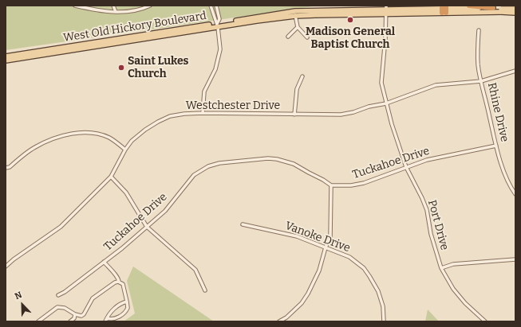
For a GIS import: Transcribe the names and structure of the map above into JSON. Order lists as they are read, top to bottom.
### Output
{
  "streets": {
    "main road": ["West Old Hickory Boulevard"],
    "street": [
      "Westchester Drive",
      "Rhine Drive",
      "Tuckahoe Drive",
      "Port Drive",
      "Vanoke Drive"
    ]
  },
  "crossings": [
    ["West Old Hickory Boulevard", "Port Drive"],
    ["Westchester Drive", "Rhine Drive"],
    ["Westchester Drive", "Port Drive"],
    ["Rhine Drive", "Tuckahoe Drive"],
    ["Tuckahoe Drive", "Port Drive"]
  ],
  "places": ["Madison General Baptist Church", "Saint Lukes Church"],
  "north": "top left"
}
